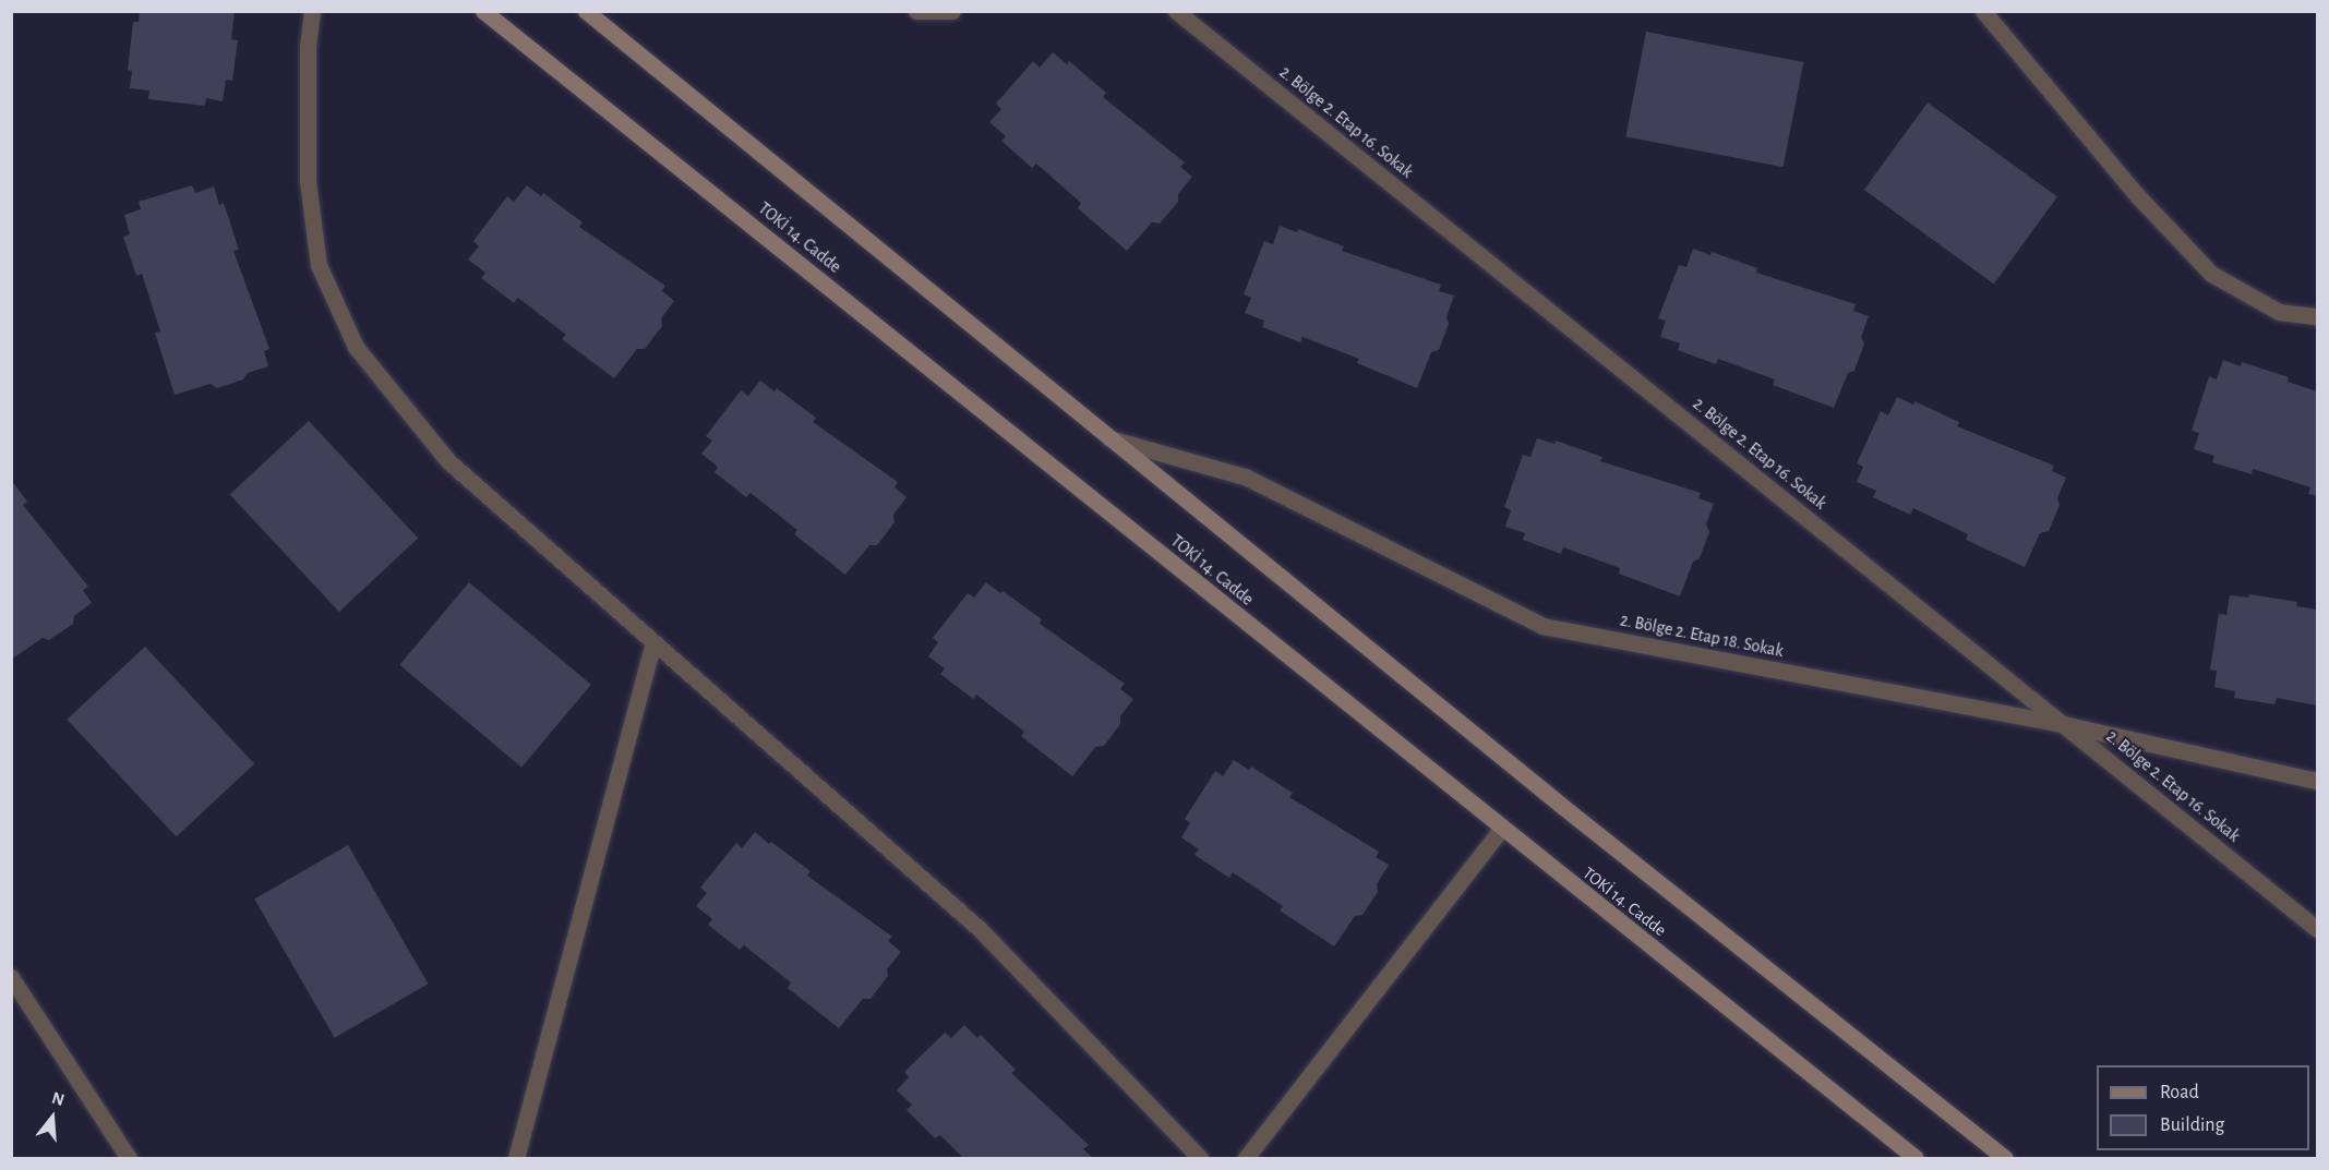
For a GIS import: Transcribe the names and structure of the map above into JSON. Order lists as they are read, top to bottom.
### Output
{
  "streets": {
    "main road": ["TOKİ 14. Cadde"],
    "street": ["2. Bölge 2. Etap 16. Sokak", "2. Bölge 2. Etap 18. Sokak"]
  },
  "crossings": [
    ["2. Bölge 2. Etap 16. Sokak", "2. Bölge 2. Etap 18. Sokak"],
    ["TOKİ 14. Cadde", "2. Bölge 2. Etap 18. Sokak"]
  ],
  "legend": ["Road", "Building"],
  "north": "top"
}
